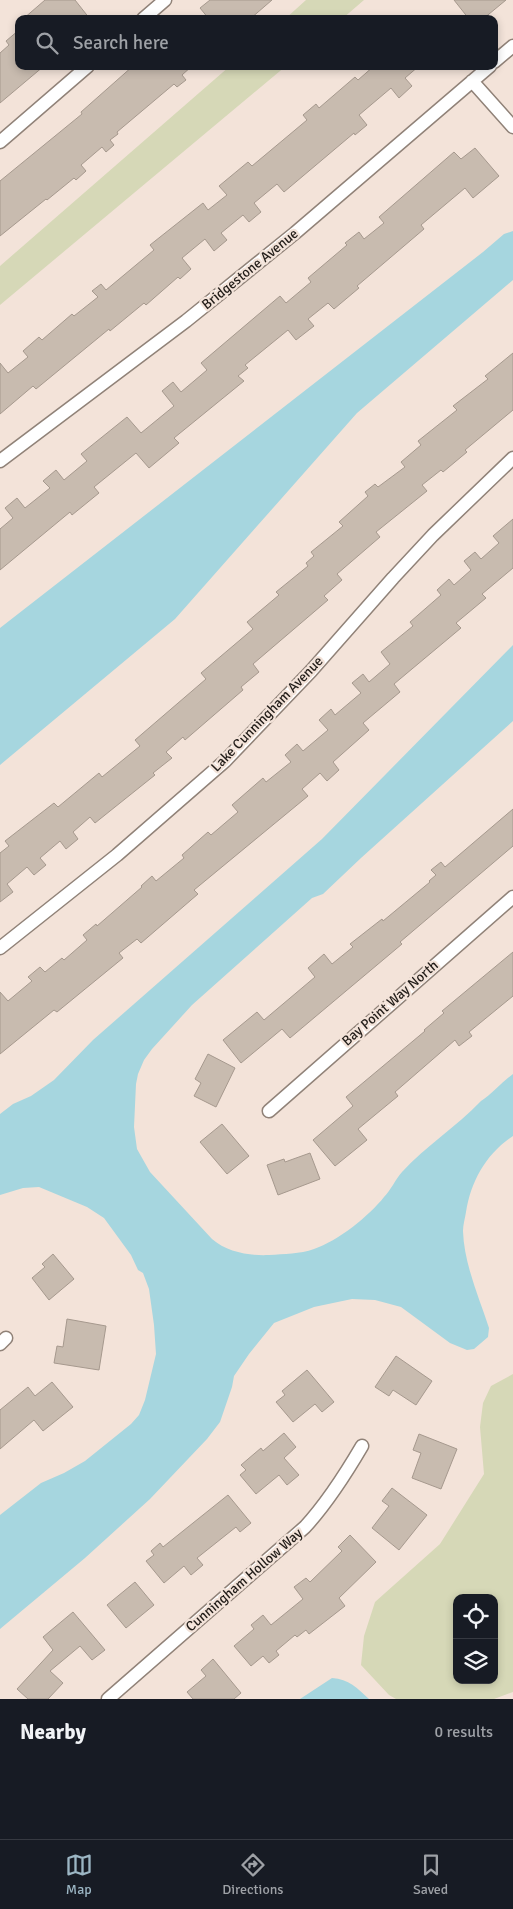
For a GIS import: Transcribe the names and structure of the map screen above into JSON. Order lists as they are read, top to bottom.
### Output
{
  "streets": {
    "street": [
      "Bridgestone Avenue",
      "Lake Cunningham Avenue",
      "Bay Point Way North",
      "Cunningham Hollow Way"
    ]
  },
  "page": {
    "search": "Search here",
    "heading": ["Nearby", "0 results"],
    "nav": ["Map", "Directions", "Saved"]
  }
}
